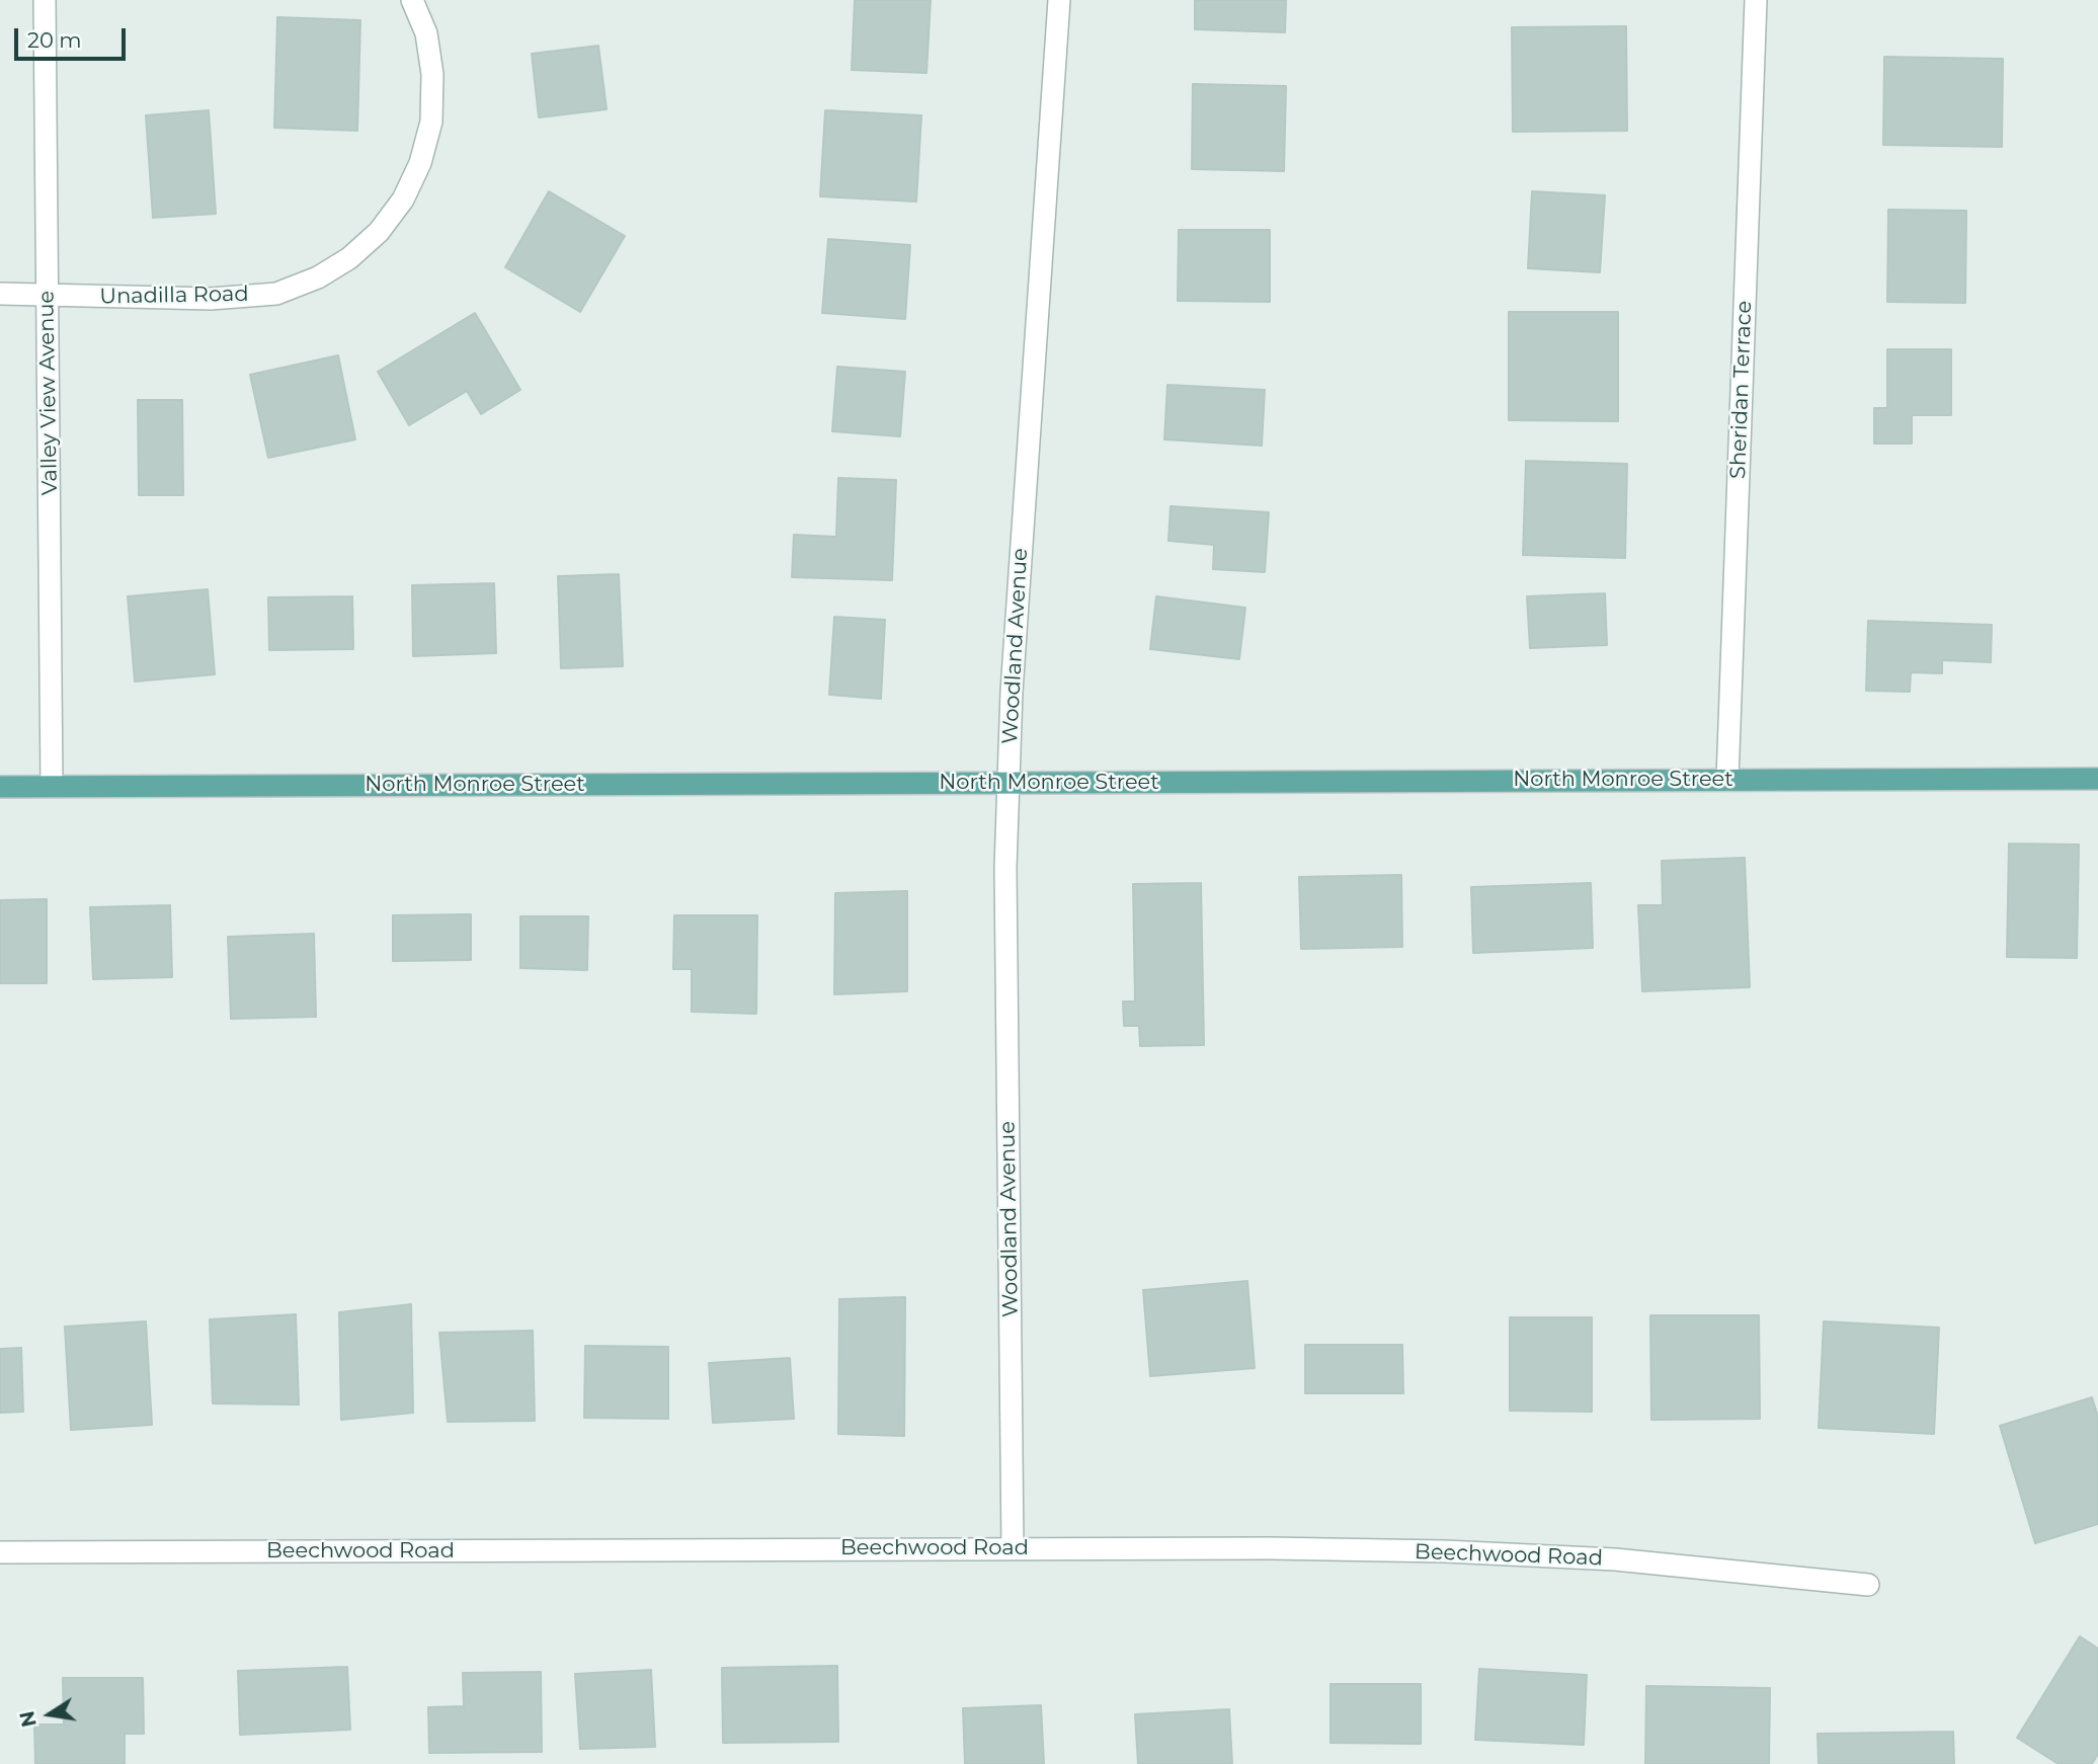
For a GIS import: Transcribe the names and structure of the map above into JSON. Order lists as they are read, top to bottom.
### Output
{
  "streets": {
    "main road": ["North Monroe Street"],
    "street": [
      "Unadilla Road",
      "Sheridan Terrace",
      "Valley View Avenue",
      "Woodland Avenue",
      "Beechwood Road"
    ]
  },
  "crossings": [
    ["Unadilla Road", "Valley View Avenue"],
    ["Sheridan Terrace", "North Monroe Street"],
    ["Valley View Avenue", "North Monroe Street"],
    ["Woodland Avenue", "North Monroe Street"],
    ["Woodland Avenue", "Beechwood Road"]
  ],
  "scale_bar": "20 m",
  "north": "left"
}
